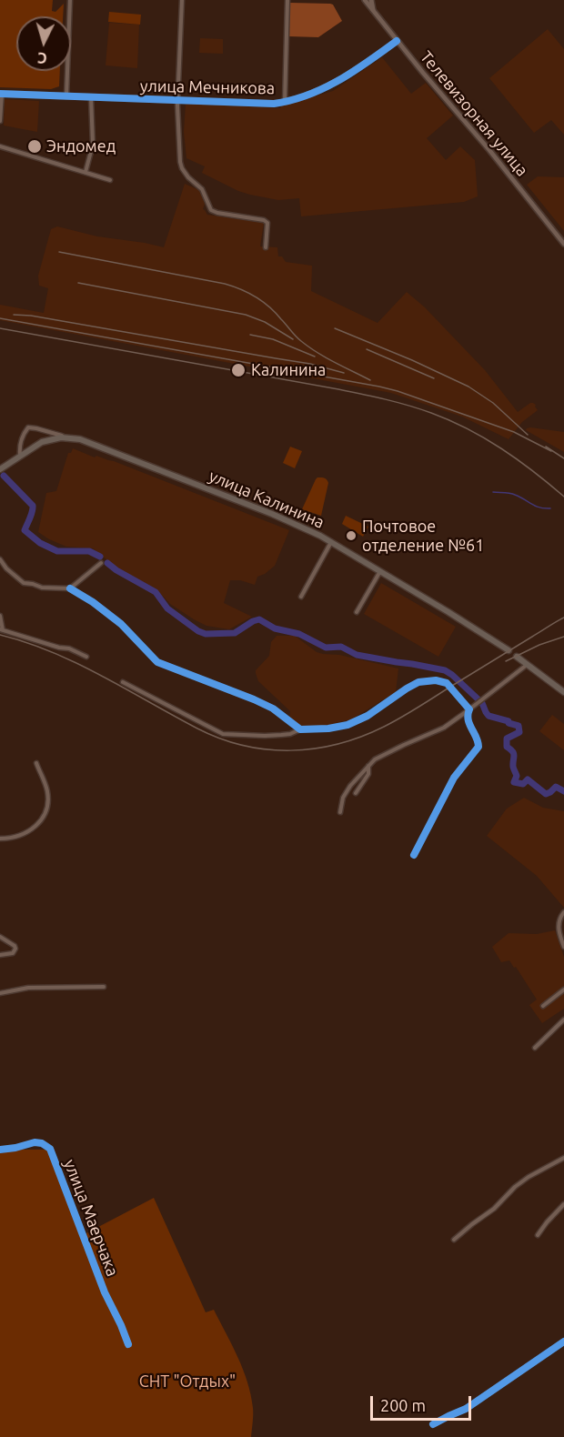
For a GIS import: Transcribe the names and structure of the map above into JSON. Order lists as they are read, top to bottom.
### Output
{
  "streets": {
    "main road": ["улица Калинина"],
    "street": ["улица Мечникова", "Телевизорная улица", "улица Маерчака"]
  },
  "crossings": [
    ["улица Мечникова", "Телевизорная улица"]
  ],
  "parks": ["СНТ \"Отдых\""],
  "places": ["Эндомед", "Калинина", "Почтовое отделение №61"],
  "scale_bar": "200 m",
  "north": "bottom"
}
